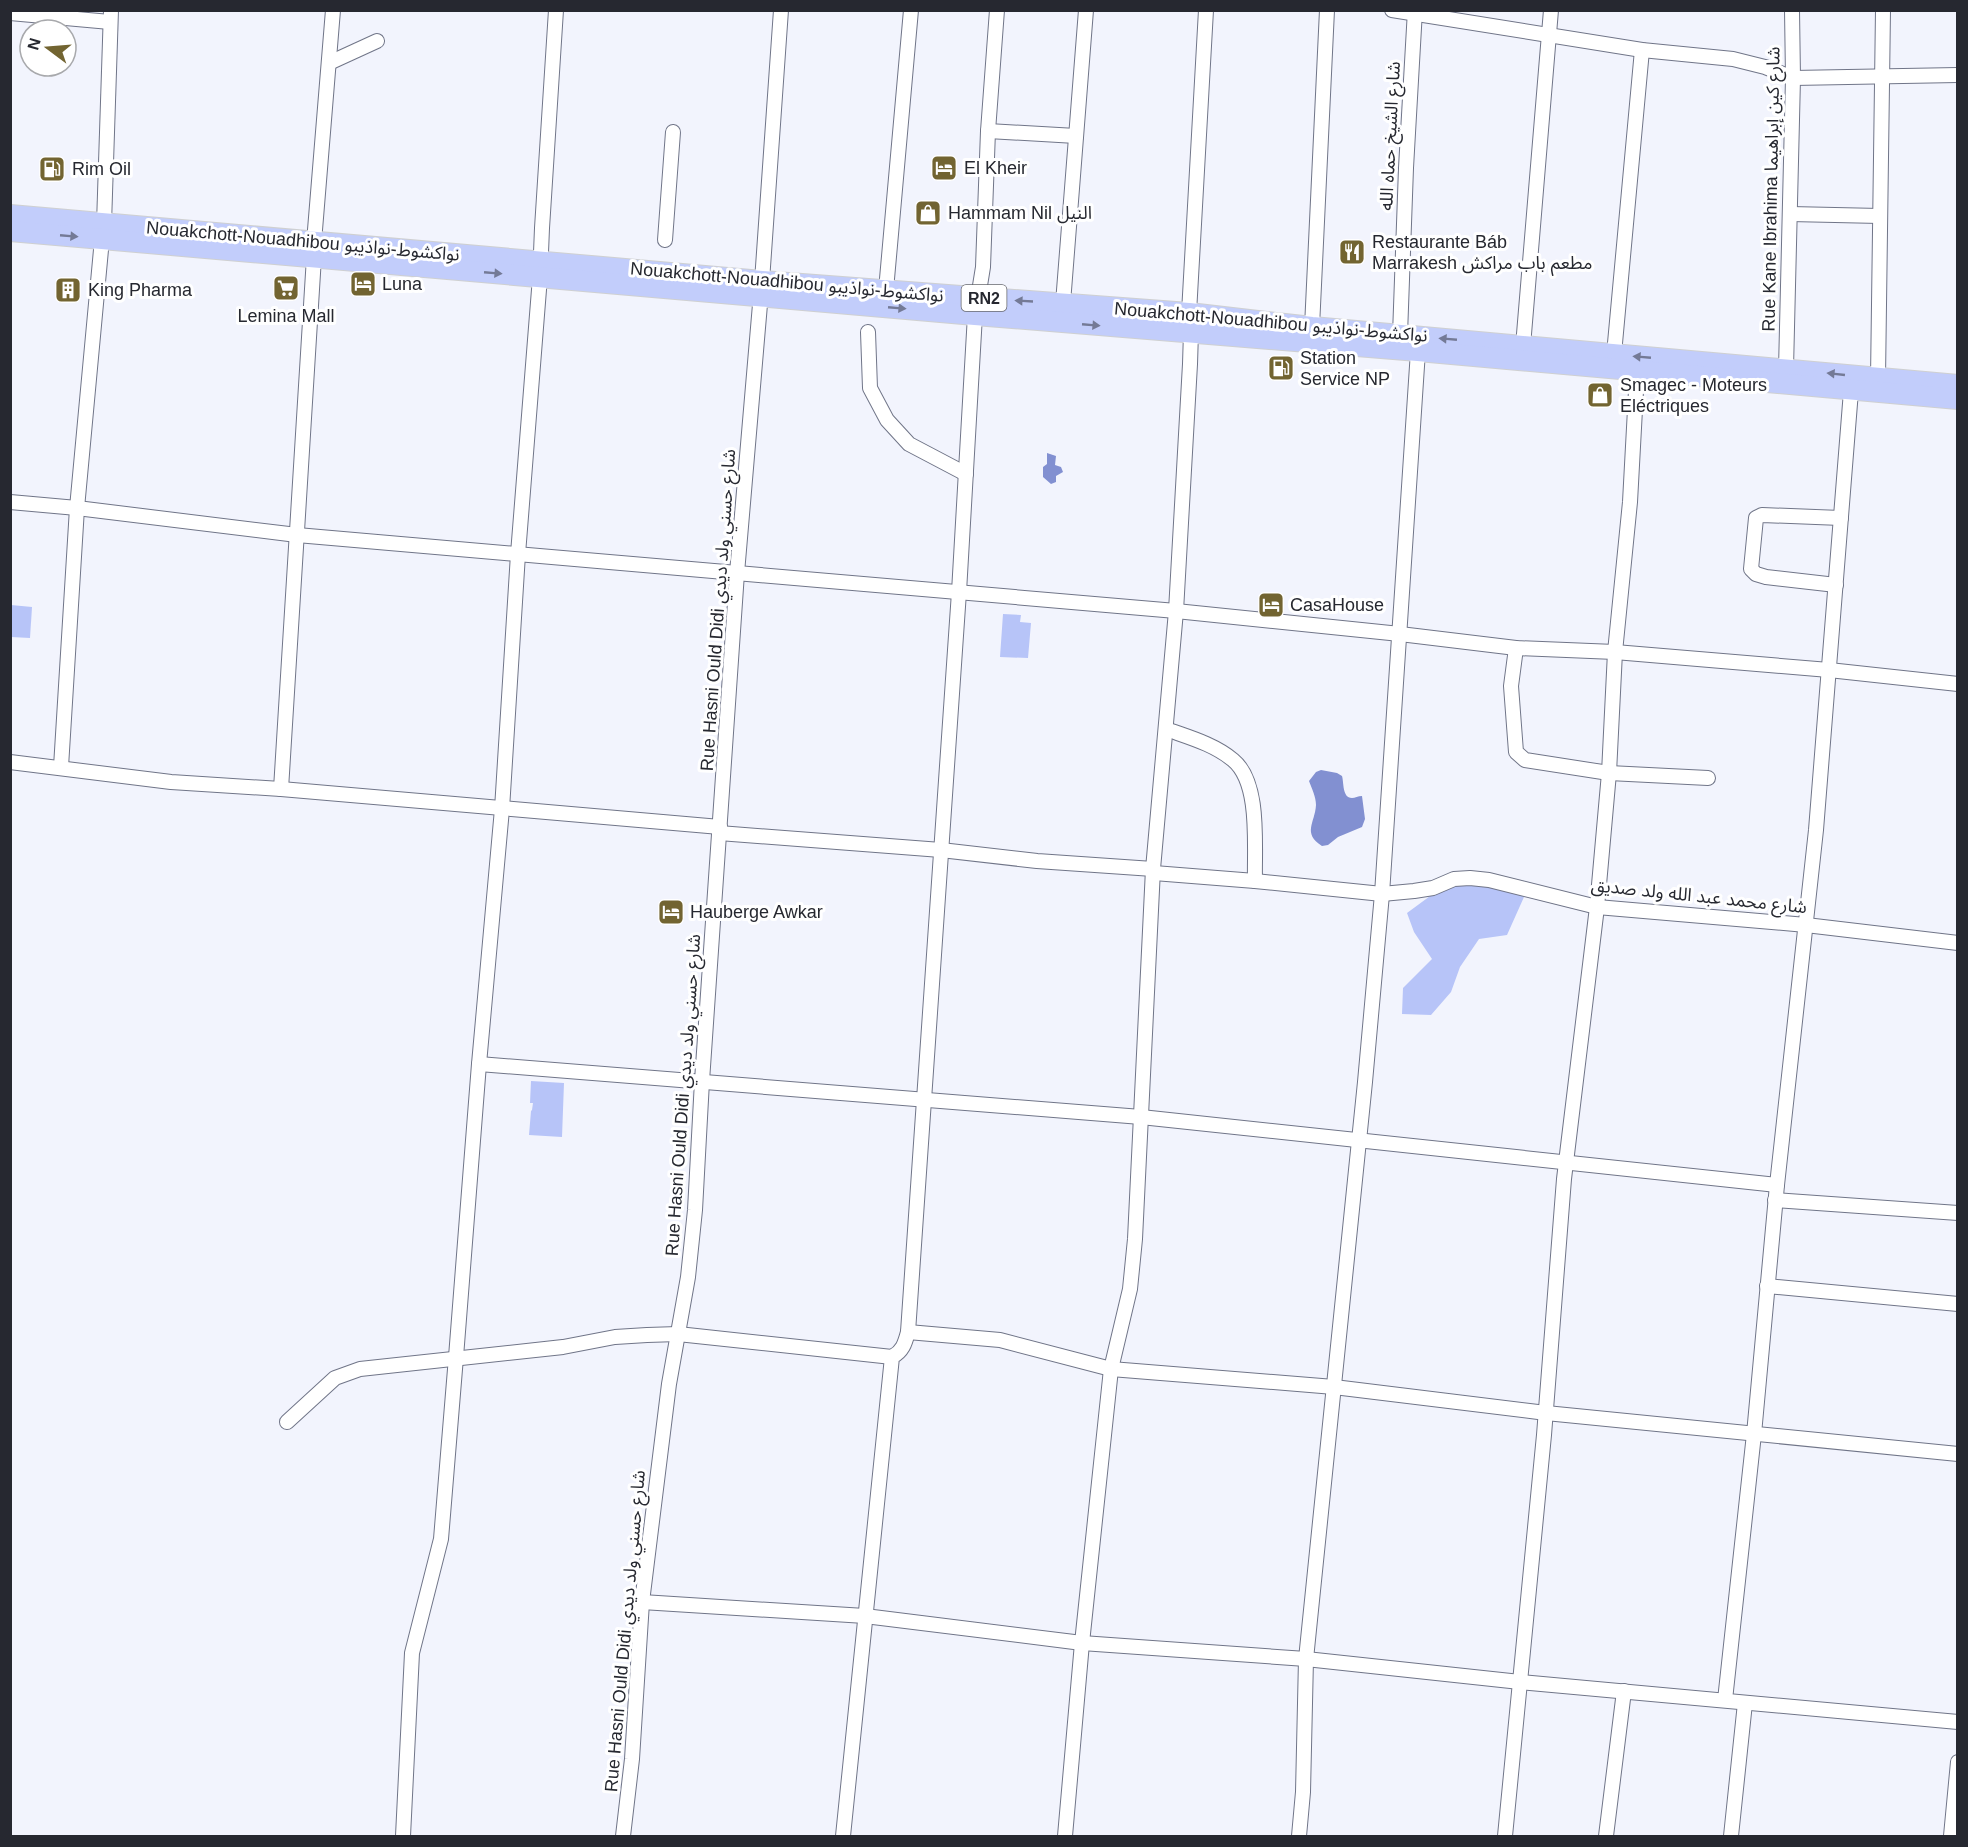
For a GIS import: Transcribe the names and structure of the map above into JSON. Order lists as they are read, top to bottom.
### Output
{
  "streets": {
    "highway": ["Nouakchott-Nouadhibou نواكشوط-نواذيبو", "RN2"],
    "street": [
      "شارع الشيخ حماه الله",
      "Rue Kane Ibrahima شارع كين إبراهيما",
      "Rue Hasni Ould Didi شارع حسني ولد ديدي",
      "شارع محمد عبد الله ولد صديق"
    ]
  },
  "crossings": [
    ["شارع الشيخ حماه الله", "Nouakchott-Nouadhibou نواكشوط-نواذيبو"],
    ["Rue Kane Ibrahima شارع كين إبراهيما", "Nouakchott-Nouadhibou نواكشوط-نواذيبو"],
    ["Nouakchott-Nouadhibou نواكشوط-نواذيبو", "Rue Hasni Ould Didi شارع حسني ولد ديدي"],
    ["Rue Hasni Ould Didi شارع حسني ولد ديدي", "شارع محمد عبد الله ولد صديق"]
  ],
  "places": {
    "hotel": [
      "El Kheir",
      "Luna",
      "CasaHouse",
      "Hauberge Awkar"
    ],
    "fuel station": ["Rim Oil", "Station Service NP"],
    "shop": ["Hammam Nil النيل", "Smagec - Moteurs Eléctriques"],
    "restaurant": ["Restaurante Báb Marrakesh مطعم باب مراكش"],
    "supermarket": ["Lemina Mall"],
    "building": ["King Pharma"]
  },
  "north": "left"
}
